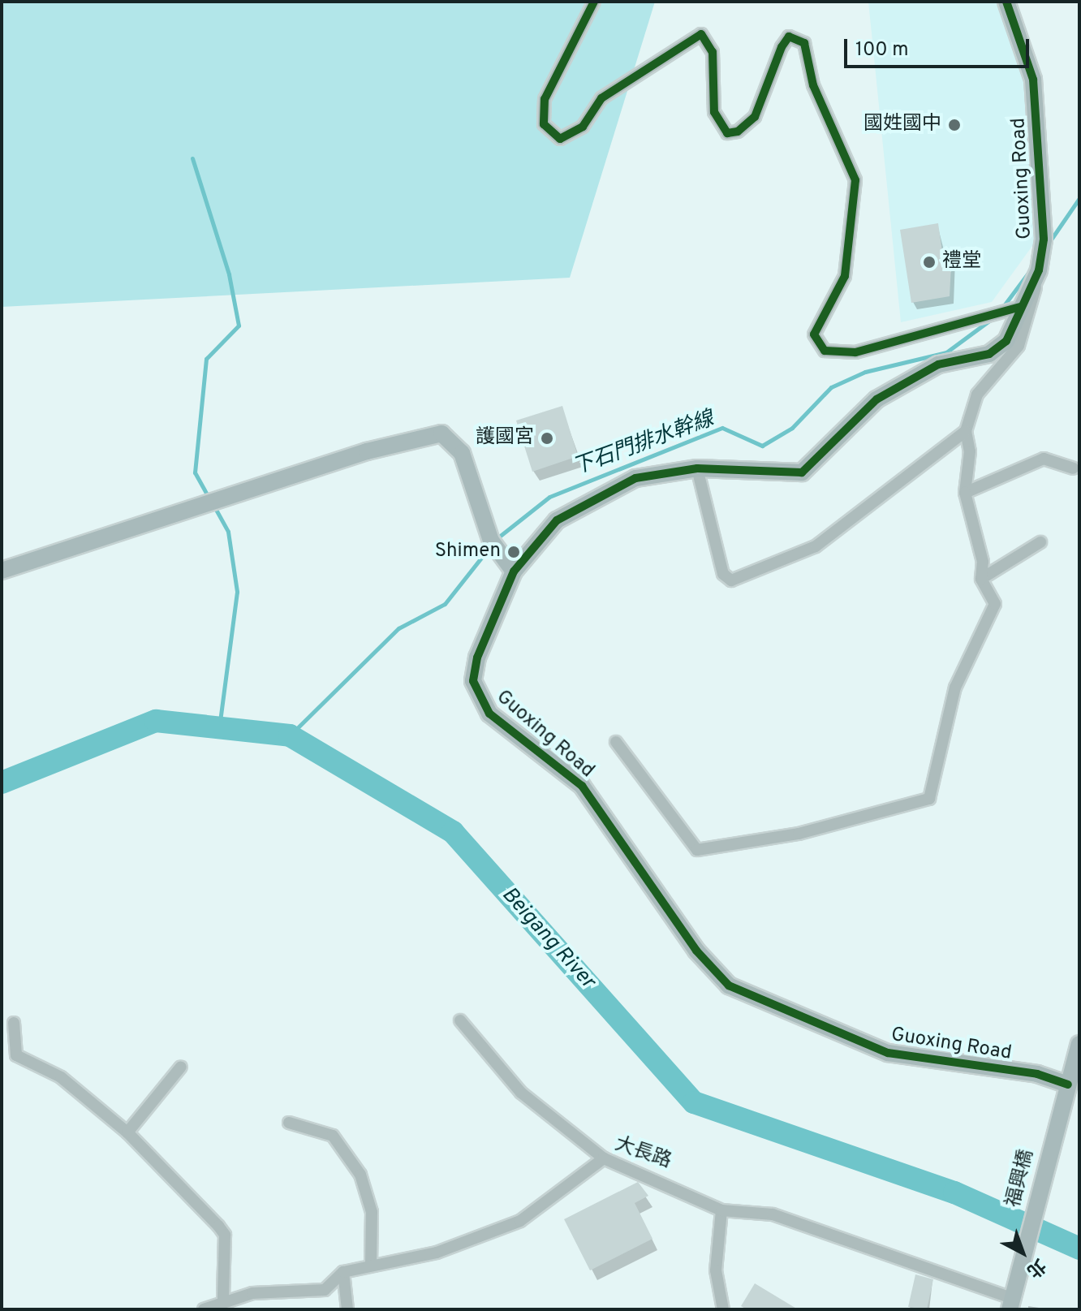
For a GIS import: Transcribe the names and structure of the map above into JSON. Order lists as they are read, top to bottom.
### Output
{
  "streets": {
    "street": ["Guoxing Road", "大長路", "福興橋"]
  },
  "crossings": [
    ["Guoxing Road", "福興橋"],
    ["大長路", "福興橋"]
  ],
  "water": ["下石門排水幹線", "Beigang River"],
  "places": [
    "國姓國中",
    "禮堂",
    "護國宮",
    "Shimen"
  ],
  "scale_bar": "100 m",
  "north": "bottom right"
}
